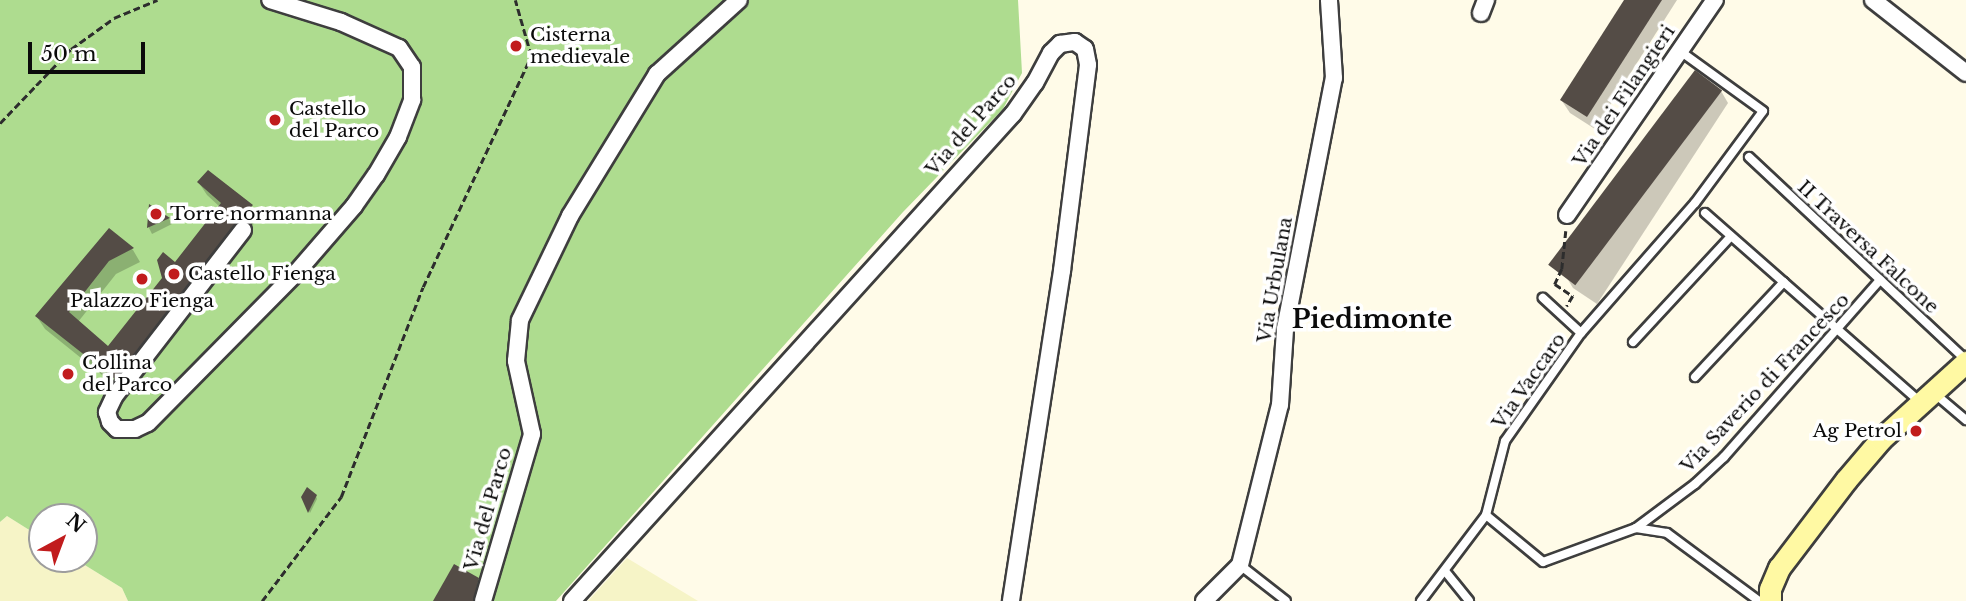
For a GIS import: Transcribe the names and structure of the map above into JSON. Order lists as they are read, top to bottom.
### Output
{
  "streets": {
    "street": ["Via dei Filangieri", "Via del Parco", "Via Urbulana"],
    "lane": ["II Traversa Falcone", "Via Vaccaro", "Via Saverio di Francesco"]
  },
  "crossings": [
    ["Via dei Filangieri", "Via Vaccaro"],
    ["II Traversa Falcone", "Via Saverio di Francesco"],
    ["Via Vaccaro", "Via Saverio di Francesco"]
  ],
  "districts": ["Piedimonte"],
  "places": [
    "Cisterna medievale",
    "Castello del Parco",
    "Torre normanna",
    "Castello Fienga",
    "Palazzo Fienga",
    "Collina del Parco",
    "Ag Petrol"
  ],
  "scale_bar": "50 m",
  "north": "top right"
}
